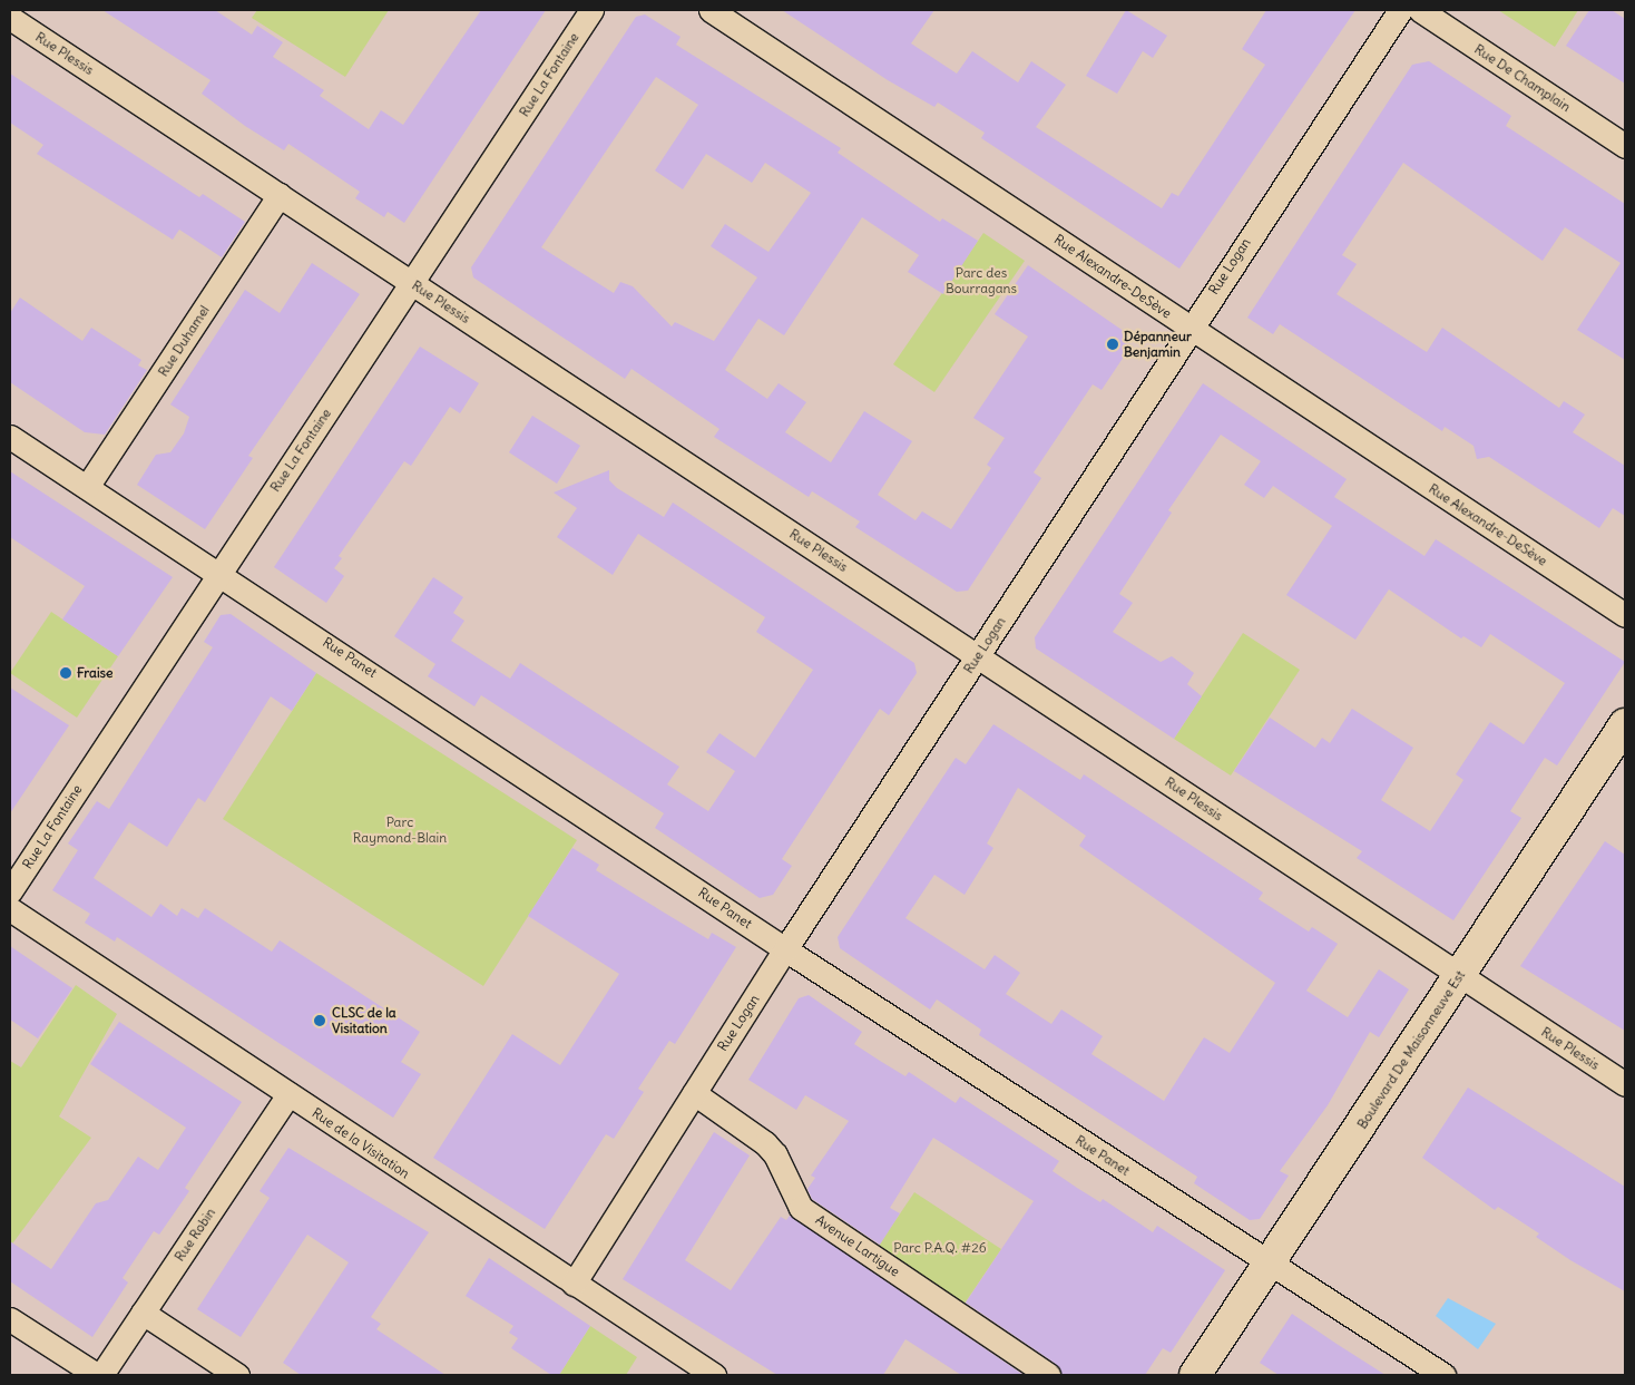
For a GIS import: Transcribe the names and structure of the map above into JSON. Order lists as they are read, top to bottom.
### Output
{
  "streets": {
    "street": [
      "Rue Plessis",
      "Rue La Fontaine",
      "Rue De Champlain",
      "Rue Logan",
      "Rue Alexandre-DeSève",
      "Rue Duhamel",
      "Rue Panet",
      "Boulevard De Maisonneuve Est",
      "Rue de la Visitation",
      "Rue Robin",
      "Avenue Lartigue"
    ]
  },
  "crossings": [
    ["Rue Plessis", "Rue La Fontaine"],
    ["Rue Plessis", "Rue Logan"],
    ["Rue Plessis", "Rue Duhamel"],
    ["Rue Plessis", "Boulevard De Maisonneuve Est"],
    ["Rue La Fontaine", "Rue Panet"],
    ["Rue Logan", "Rue Alexandre-DeSève"],
    ["Rue Logan", "Rue Panet"],
    ["Rue Logan", "Rue de la Visitation"],
    ["Rue Logan", "Avenue Lartigue"],
    ["Rue Duhamel", "Rue Panet"],
    ["Rue Panet", "Boulevard De Maisonneuve Est"],
    ["Rue de la Visitation", "Rue Robin"]
  ],
  "parks": ["Parc des Bourragans", "Parc Raymond-Blain", "Parc P.A.Q. #26"],
  "places": ["Dépanneur Benjamin", "Fraise", "CLSC de la Visitation"]
}
